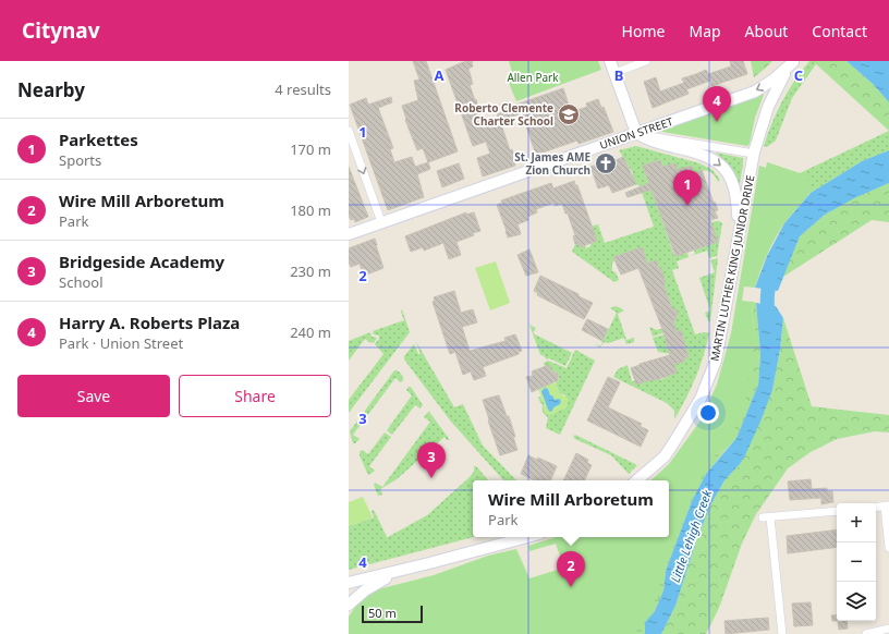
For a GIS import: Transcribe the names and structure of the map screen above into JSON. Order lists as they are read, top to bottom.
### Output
{
  "streets": {
    "main road": ["UNION STREET", "MARTIN LUTHER KING JUNIOR DRIVE"]
  },
  "crossings": [
    ["UNION STREET", "MARTIN LUTHER KING JUNIOR DRIVE"]
  ],
  "one_way": ["UNION STREET"],
  "water": ["Little Lehigh Creek"],
  "parks": ["Allen Park"],
  "places": {
    "school or university": ["Roberto Clemente Charter School"],
    "church": ["St. James AME Zion Church"]
  },
  "scale_bar": "50 m",
  "page": {
    "header": "Citynav",
    "nav": [
      "Home",
      "Map",
      "About",
      "Contact"
    ],
    "heading": ["Nearby", "4 results"],
    "pins": [
      "4",
      "1",
      "3",
      "2"
    ],
    "list": [
      {
        "mark": "1",
        "name": "Parkettes",
        "note": "Sports",
        "value": "170 m"
      },
      {
        "mark": "2",
        "name": "Wire Mill Arboretum",
        "note": "Park",
        "value": "180 m"
      },
      {
        "mark": "3",
        "name": "Bridgeside Academy",
        "note": "School",
        "value": "230 m"
      },
      {
        "mark": "4",
        "name": "Harry A. Roberts Plaza",
        "note": "Park · Union Street",
        "value": "240 m"
      }
    ],
    "buttons": ["Save", "Share"],
    "popup": ["Wire Mill Arboretum", "Park"],
    "map_buttons": ["+", "−"],
    "scale": "50 m"
  },
  "grid": {
    "columns": ["A", "B", "C"],
    "rows": [
      "1",
      "2",
      "3",
      "4"
    ]
  }
}
